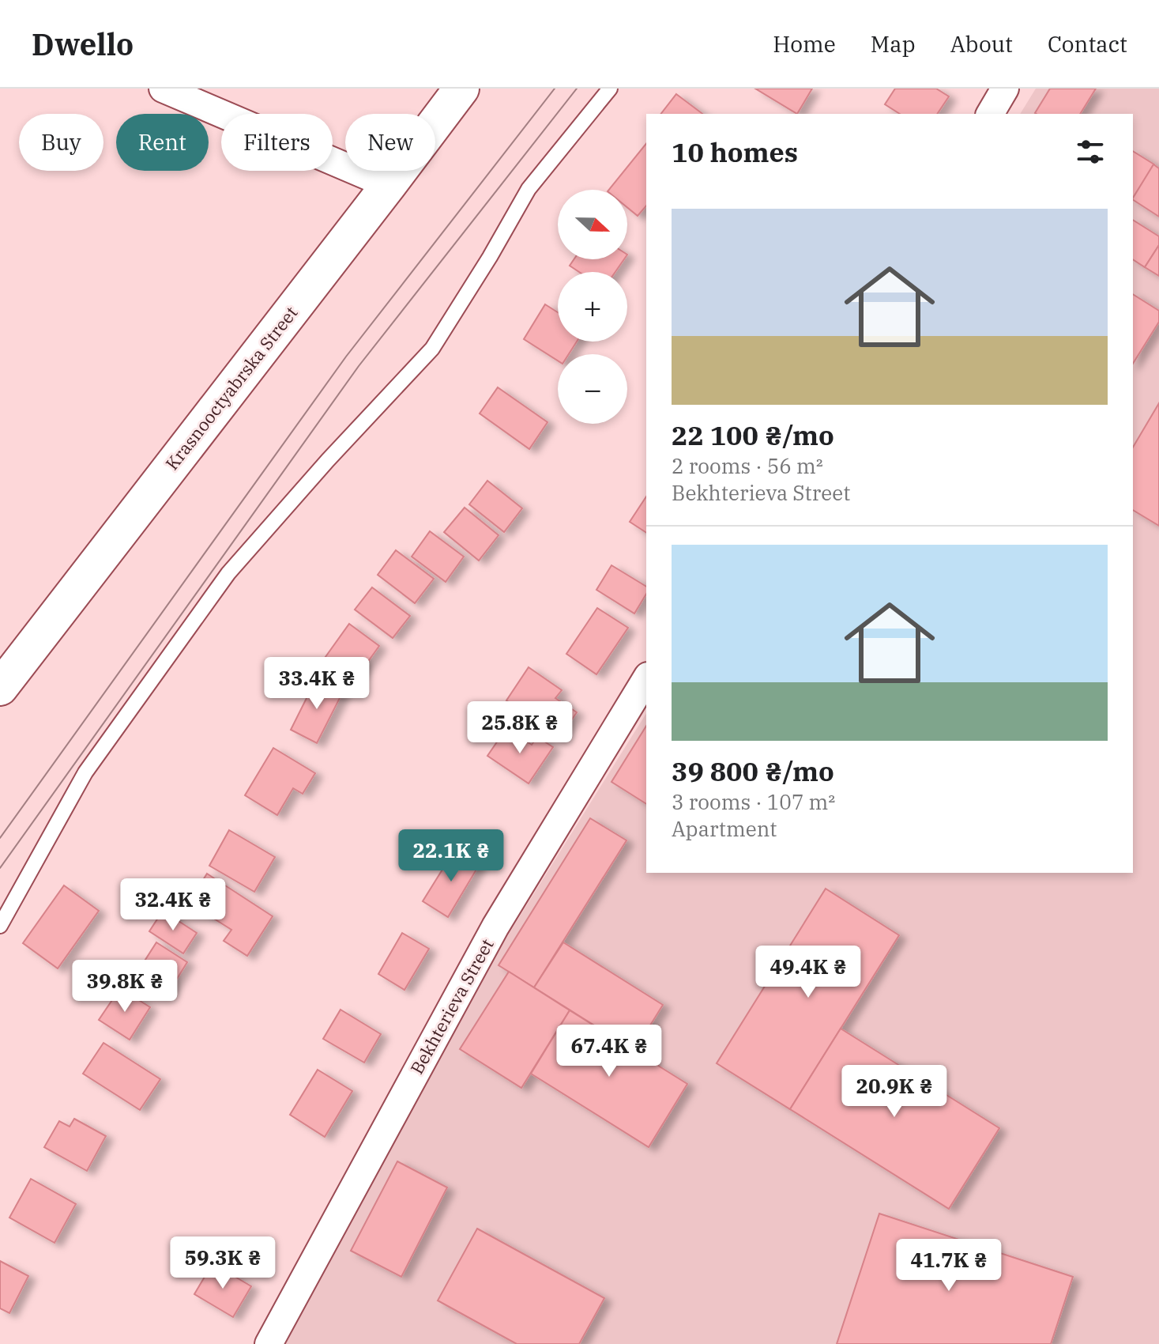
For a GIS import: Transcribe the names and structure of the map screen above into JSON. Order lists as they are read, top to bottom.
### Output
{
  "streets": {
    "main road": ["Krasnooctyabrska Street"],
    "street": ["Bekhterieva Street"]
  },
  "north": "right",
  "page": {
    "header": "Dwello",
    "nav": [
      "Home",
      "Map",
      "About",
      "Contact"
    ],
    "chip": [
      "Buy",
      "Rent",
      "Filters",
      "New"
    ],
    "heading": "10 homes",
    "map_buttons": ["+", "−"],
    "list": [
      {
        "name": "22 100 ₴/mo",
        "note": "2 rooms · 56 m² · Bekhterieva Street"
      },
      {
        "name": "39 800 ₴/mo",
        "note": "3 rooms · 107 m² · Apartment"
      }
    ],
    "price": [
      "33.4K ₴",
      "25.8K ₴",
      "22.1K ₴",
      "32.4K ₴",
      "49.4K ₴",
      "39.8K ₴",
      "67.4K ₴",
      "20.9K ₴",
      "59.3K ₴",
      "41.7K ₴"
    ]
  }
}
